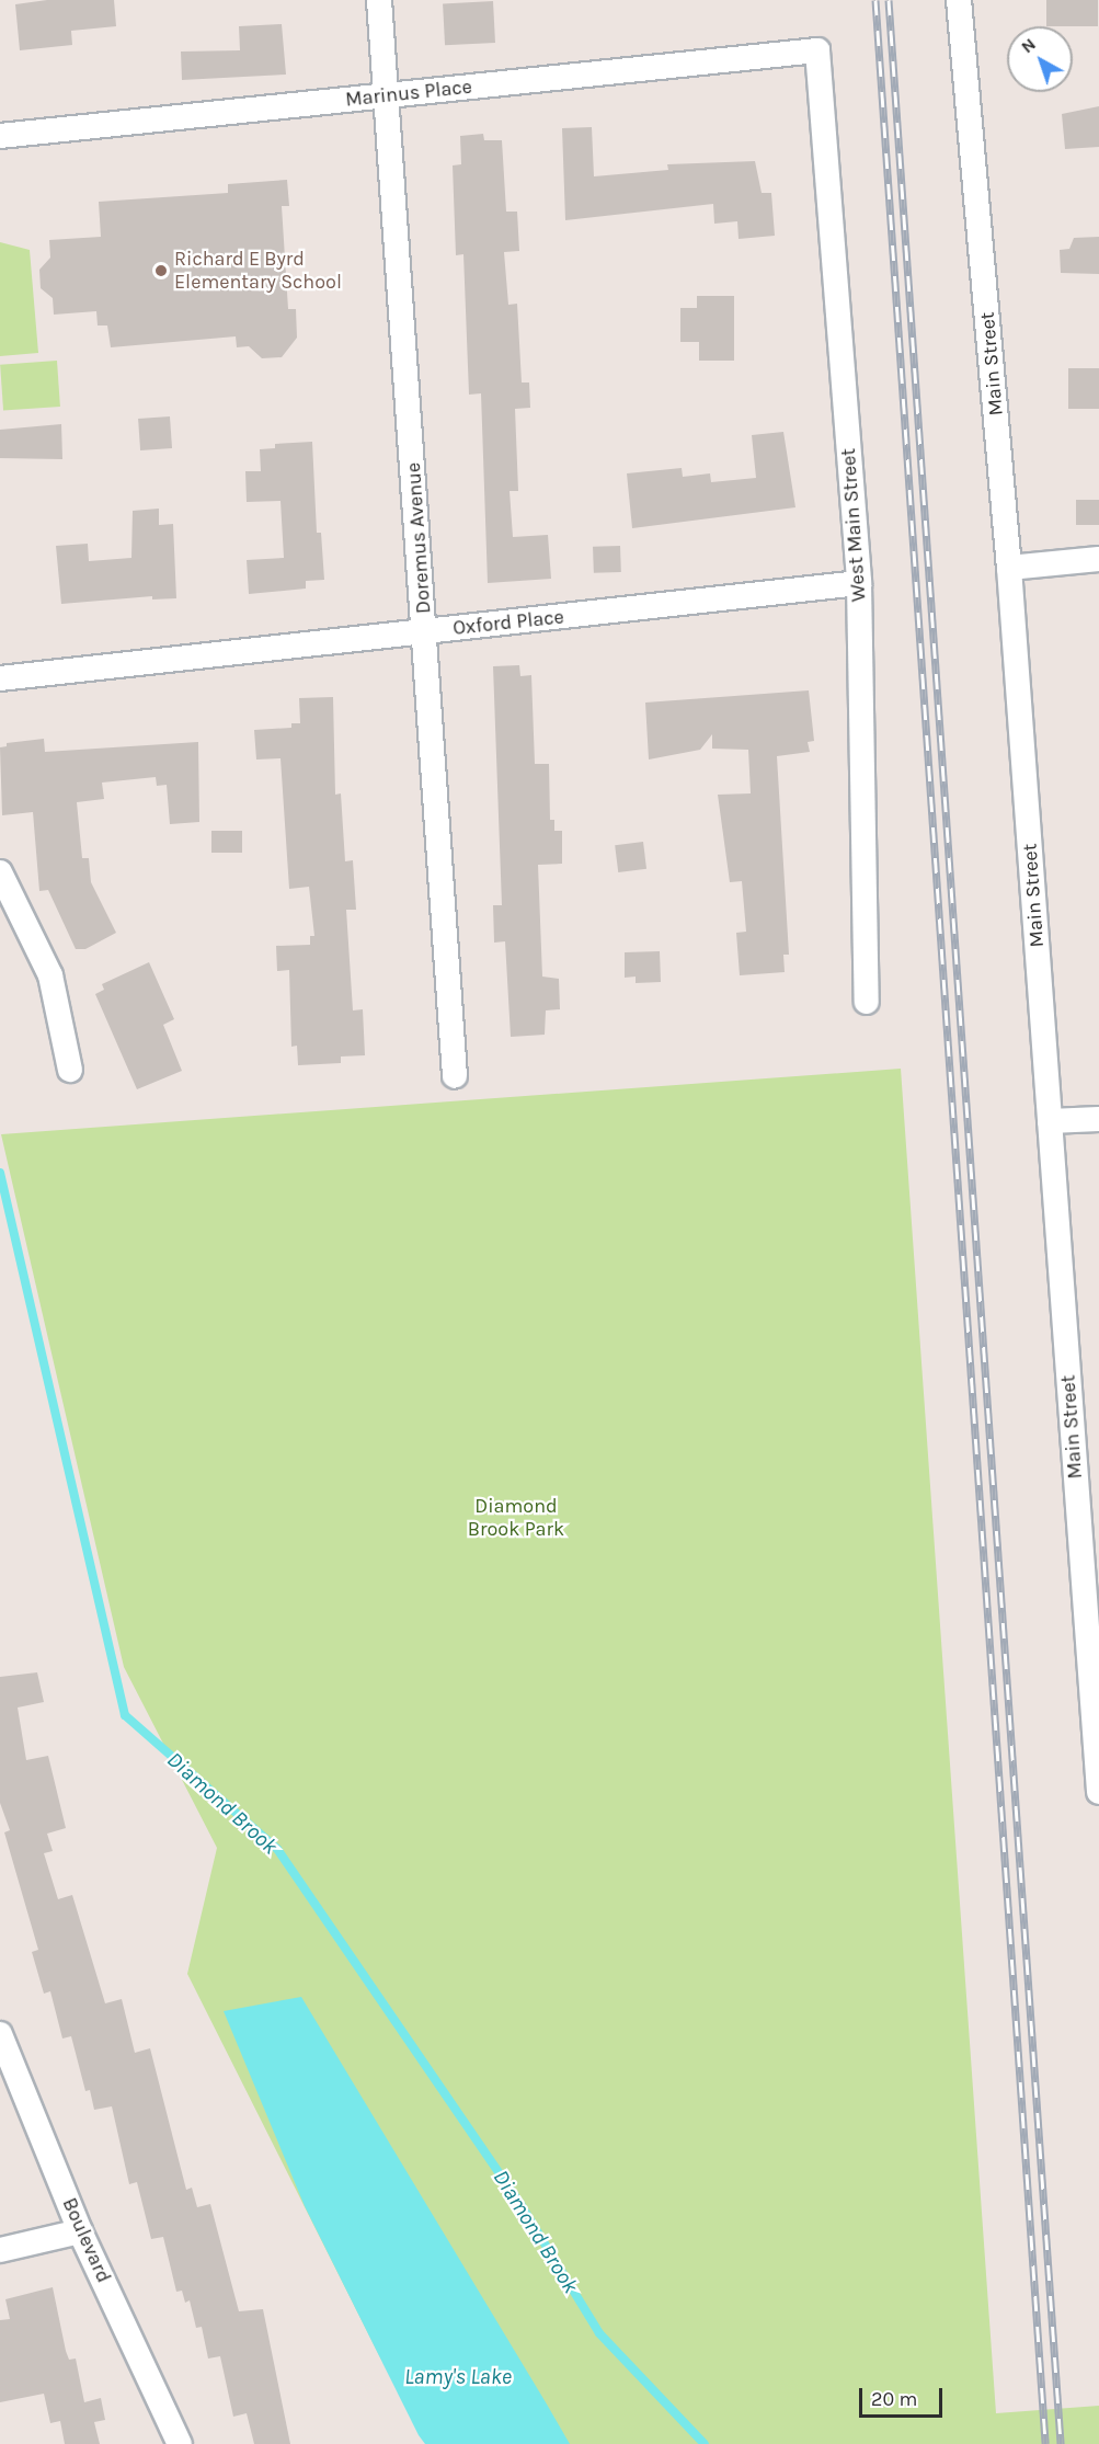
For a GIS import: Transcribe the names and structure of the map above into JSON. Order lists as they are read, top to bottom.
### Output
{
  "streets": {
    "street": [
      "Marinus Place",
      "Main Street",
      "West Main Street",
      "Doremus Avenue",
      "Oxford Place",
      "Boulevard"
    ]
  },
  "crossings": [
    ["Marinus Place", "West Main Street"],
    ["Marinus Place", "Doremus Avenue"],
    ["West Main Street", "Oxford Place"],
    ["Doremus Avenue", "Oxford Place"]
  ],
  "water": ["Diamond Brook", "Lamy's Lake"],
  "parks": ["Diamond Brook Park"],
  "places": ["Richard E Byrd Elementary School"],
  "scale_bar": "20 m",
  "north": "top left"
}
